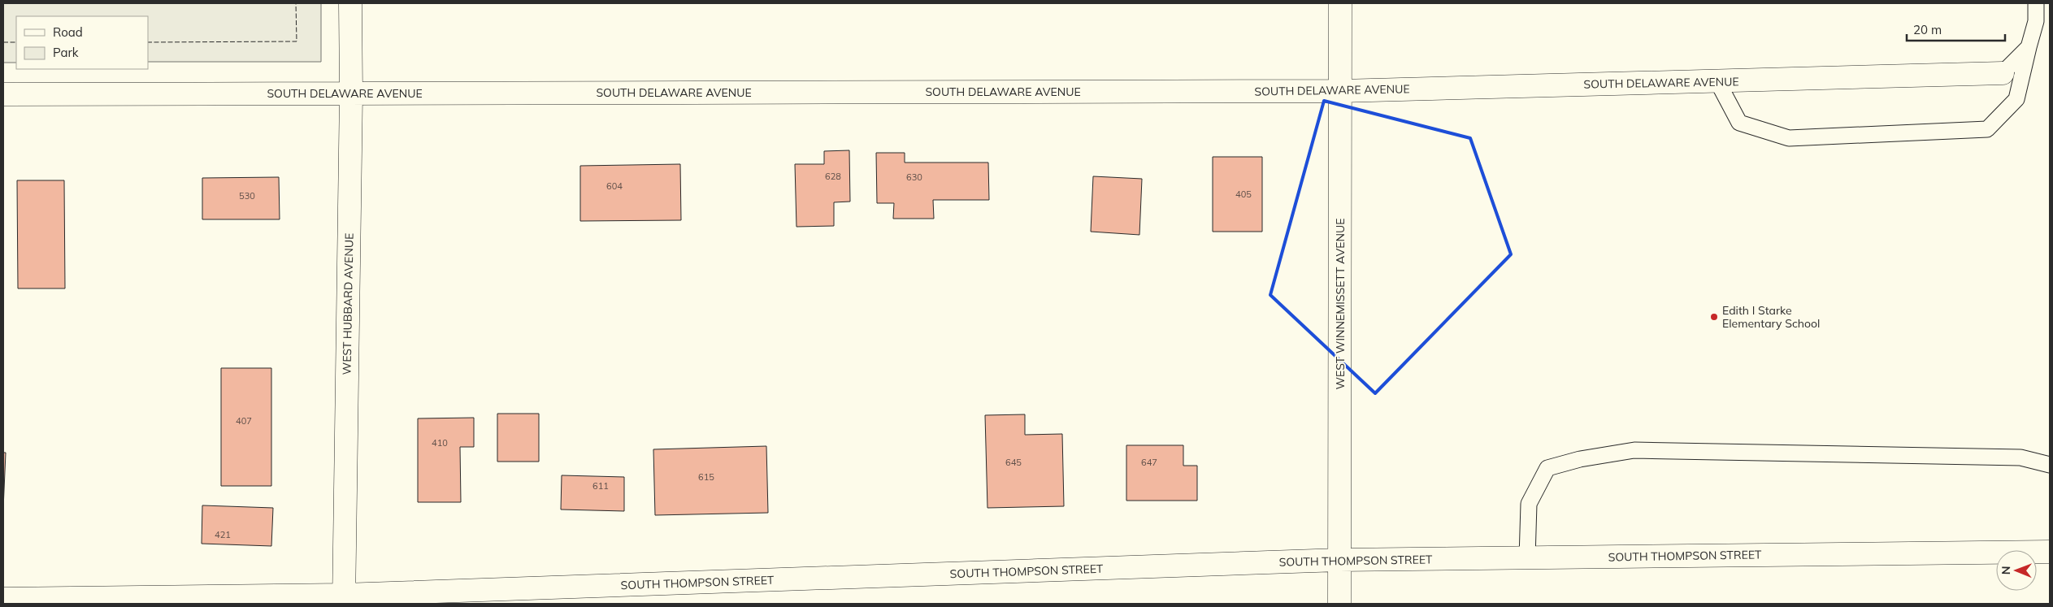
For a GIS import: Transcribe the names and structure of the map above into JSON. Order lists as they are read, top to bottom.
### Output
{
  "streets": {
    "street": [
      "SOUTH DELAWARE AVENUE",
      "WEST HUBBARD AVENUE",
      "WEST WINNEMISSETT AVENUE",
      "SOUTH THOMPSON STREET"
    ]
  },
  "crossings": [
    ["SOUTH DELAWARE AVENUE", "WEST HUBBARD AVENUE"],
    ["SOUTH DELAWARE AVENUE", "WEST WINNEMISSETT AVENUE"],
    ["WEST HUBBARD AVENUE", "SOUTH THOMPSON STREET"],
    ["WEST WINNEMISSETT AVENUE", "SOUTH THOMPSON STREET"]
  ],
  "places": ["Edith I Starke Elementary School"],
  "house_numbers": [
    "628",
    "630",
    "604",
    "405",
    "530",
    "407",
    "410",
    "645",
    "647",
    "615",
    "611",
    "421"
  ],
  "legend": ["Road", "Park"],
  "scale_bar": "20 m",
  "north": "left"
}
